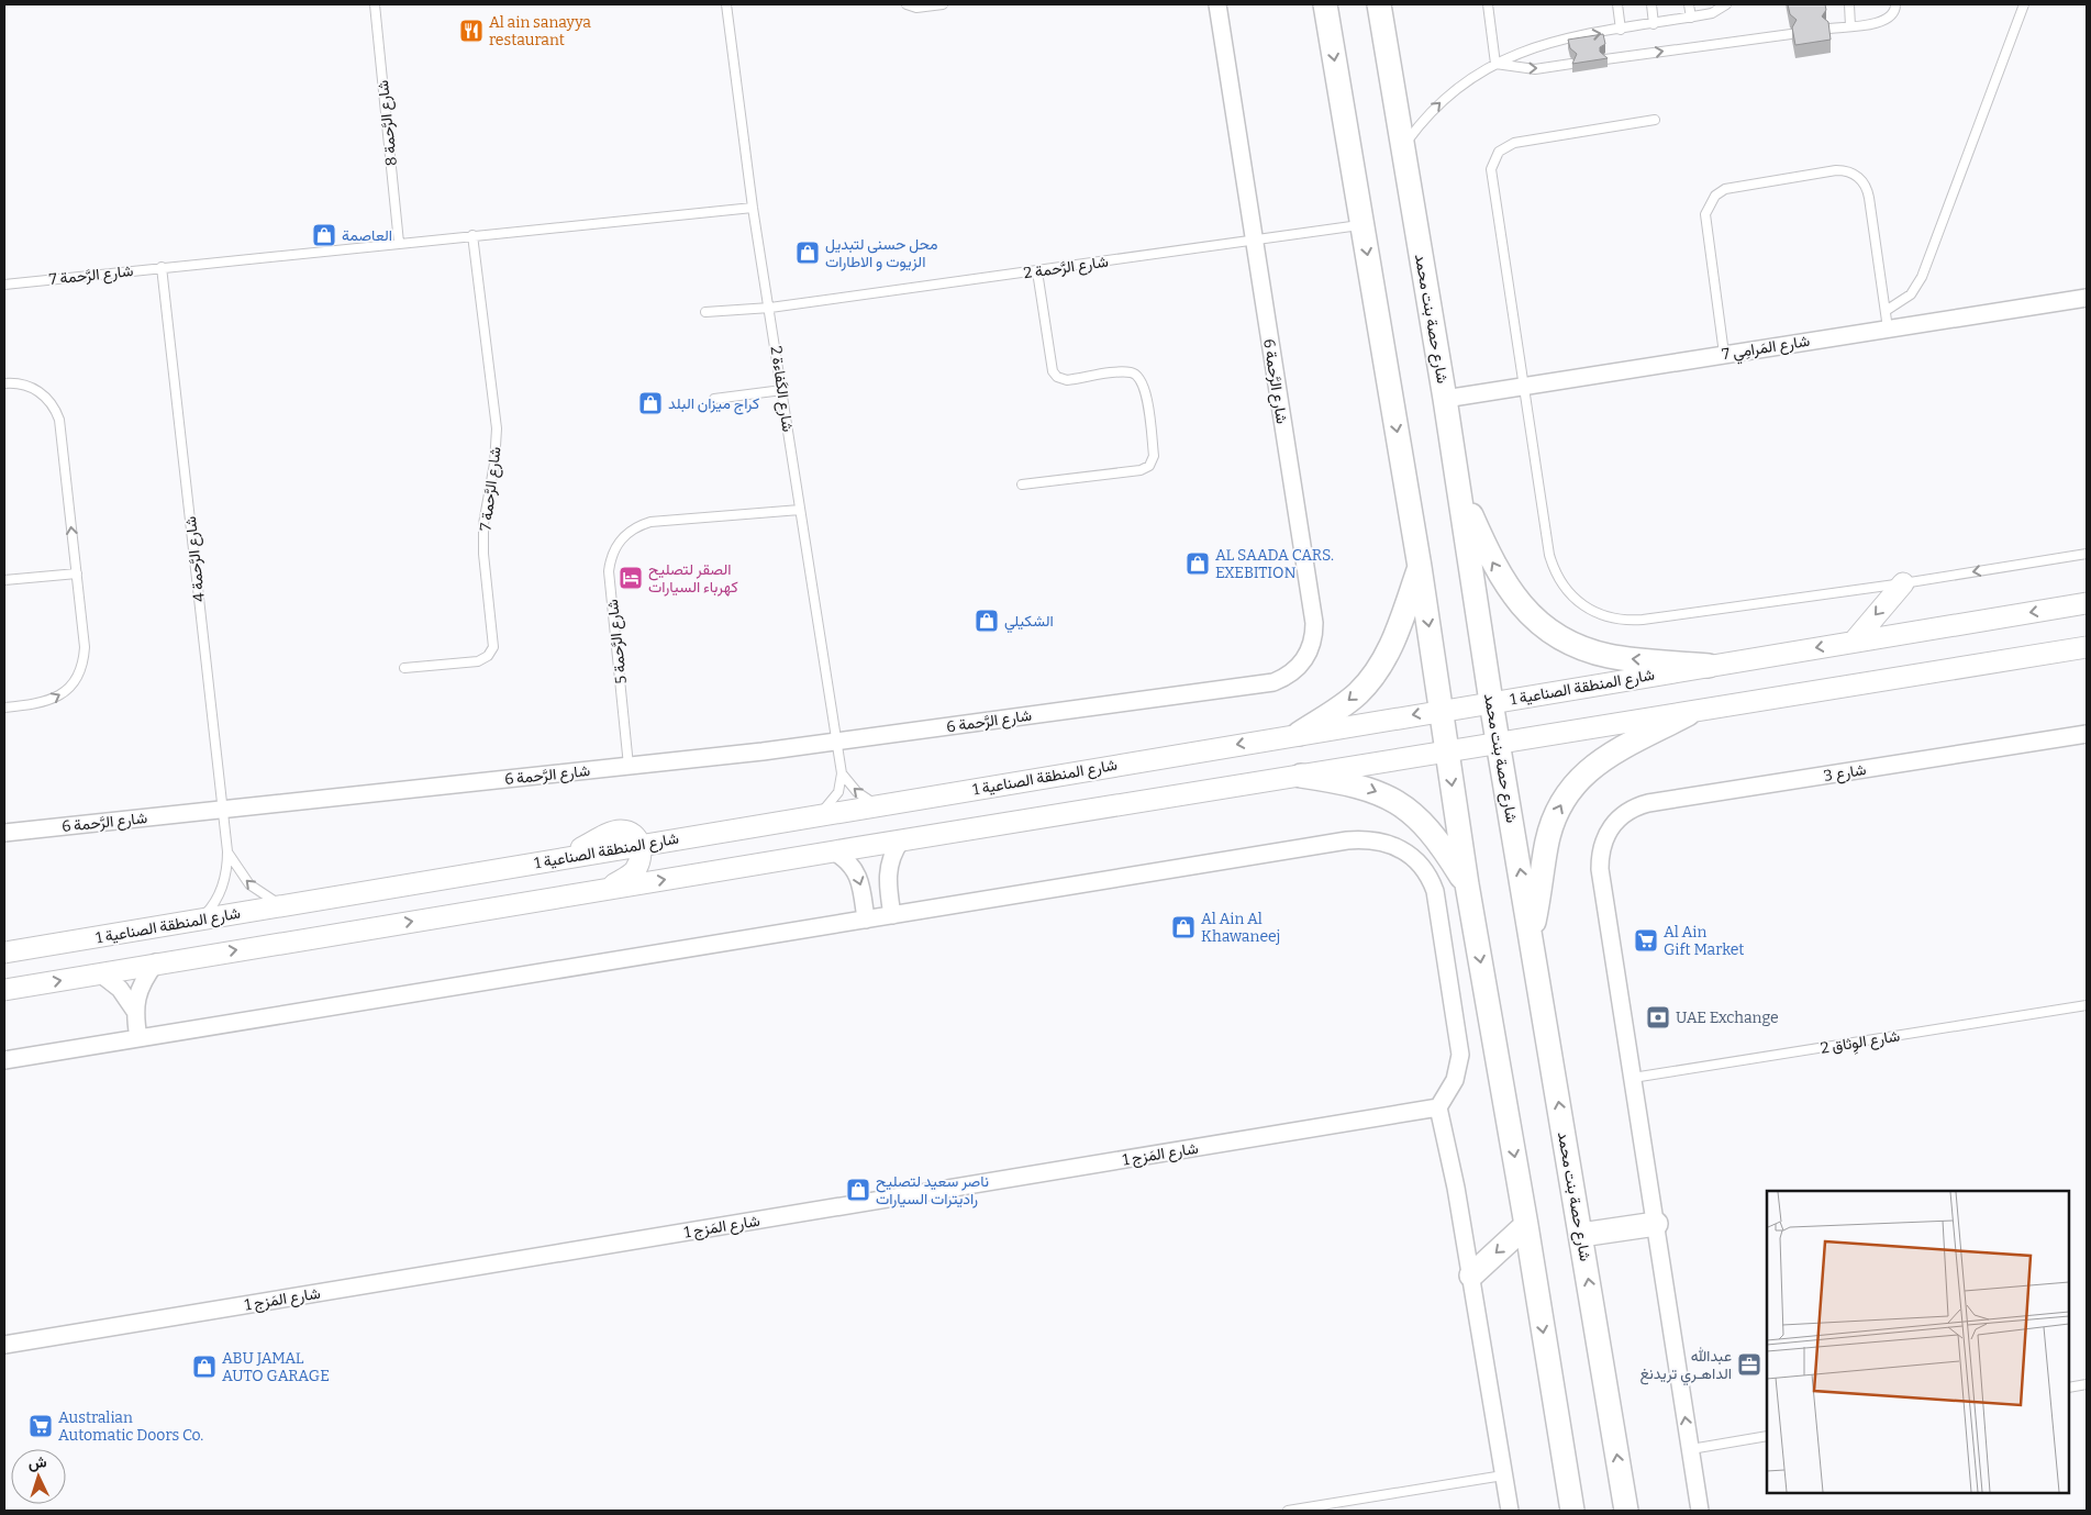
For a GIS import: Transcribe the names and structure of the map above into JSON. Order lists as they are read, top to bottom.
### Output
{
  "streets": {
    "main road": ["شارع حصة بنت محمد"],
    "street": [
      "شارع المَرامِي 7",
      "شارع الرَّحمة 6",
      "شارع المنطقة الصناعية 1",
      "شارع 3",
      "شارع المَزج 1"
    ],
    "lane": [
      "شارع الرَّحمة 8",
      "شارع الرَّحمة 2",
      "شارع الرَّحمة 7",
      "شارع الكَفاءة 2",
      "شارع الرَّحمة 4",
      "شارع الرَّحمة 5",
      "شارع الوِثاق 2"
    ]
  },
  "crossings": [
    ["شارع الرَّحمة 8", "شارع الرَّحمة 7"],
    ["شارع الرَّحمة 2", "شارع الرَّحمة 6"],
    ["شارع الرَّحمة 2", "شارع الكَفاءة 2"],
    ["شارع الرَّحمة 7", "شارع الكَفاءة 2"],
    ["شارع الرَّحمة 7", "شارع الرَّحمة 4"],
    ["شارع حصة بنت محمد", "شارع المَرامِي 7"],
    ["شارع حصة بنت محمد", "شارع المنطقة الصناعية 1"],
    ["شارع الرَّحمة 6", "شارع الكَفاءة 2"],
    ["شارع الرَّحمة 6", "شارع الرَّحمة 4"],
    ["شارع الرَّحمة 6", "شارع الرَّحمة 5"],
    ["شارع الكَفاءة 2", "شارع الرَّحمة 5"],
    ["شارع الرَّحمة 4", "شارع المنطقة الصناعية 1"],
    ["شارع 3", "شارع الوِثاق 2"]
  ],
  "places": {
    "restaurant": ["Al ain sanayya restaurant"],
    "shop": [
      "العاصمة",
      "محل حسنى لتبديل الزيوت و الاطارات",
      "كراج ميزان البلد",
      "AL SAADA CARS. EXEBITION",
      "الشكيلي",
      "Al Ain Al Khawaneej",
      "ناصر سعيد لتصليح راديترات السيارات",
      "ABU JAMAL AUTO GARAGE"
    ],
    "hotel": ["الصقر لتصليح كهرباء السيارات"],
    "supermarket": ["Al Ain Gift Market", "Australian Automatic Doors Co."],
    "bank": ["UAE Exchange"],
    "office": ["عبدالله الداهـري تريدنغ"]
  },
  "north": "top"
}
